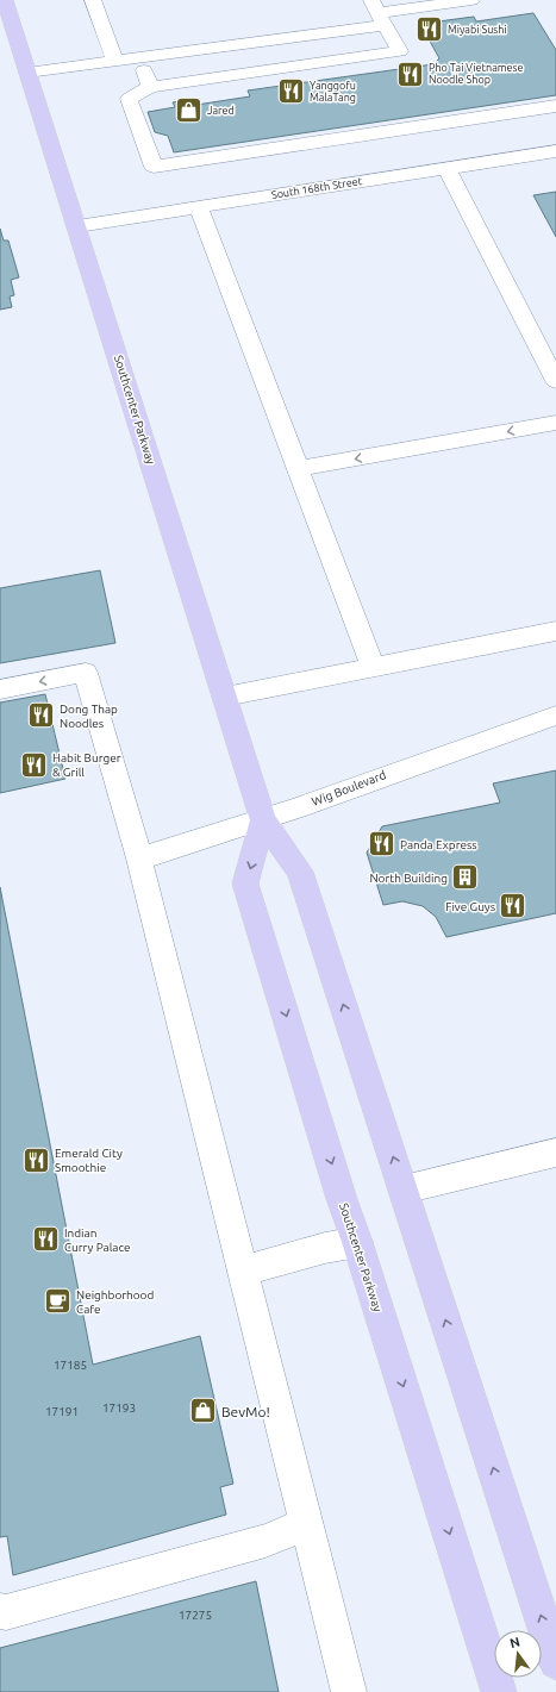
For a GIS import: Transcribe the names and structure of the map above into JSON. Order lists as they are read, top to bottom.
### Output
{
  "streets": {
    "main road": ["Southcenter Parkway"],
    "lane": ["South 168th Street", "Wig Boulevard"]
  },
  "crossings": [
    ["South 168th Street", "Southcenter Parkway"],
    ["Southcenter Parkway", "Wig Boulevard"]
  ],
  "places": {
    "restaurant": [
      "Miyabi Sushi",
      "Pho Tai Vietnamese Noodle Shop",
      "Yanggofu MalaTang",
      "Dong Thap Noodles",
      "Habit Burger & Grill",
      "Panda Express",
      "Five Guys",
      "Emerald City Smoothie",
      "Indian Curry Palace"
    ],
    "shop": ["Jared", "BevMo!"],
    "building": ["North Building"],
    "cafe": ["Neighborhood Cafe"]
  },
  "house_numbers": [
    "17185",
    "17193",
    "17191",
    "17275"
  ],
  "north": "top"
}
